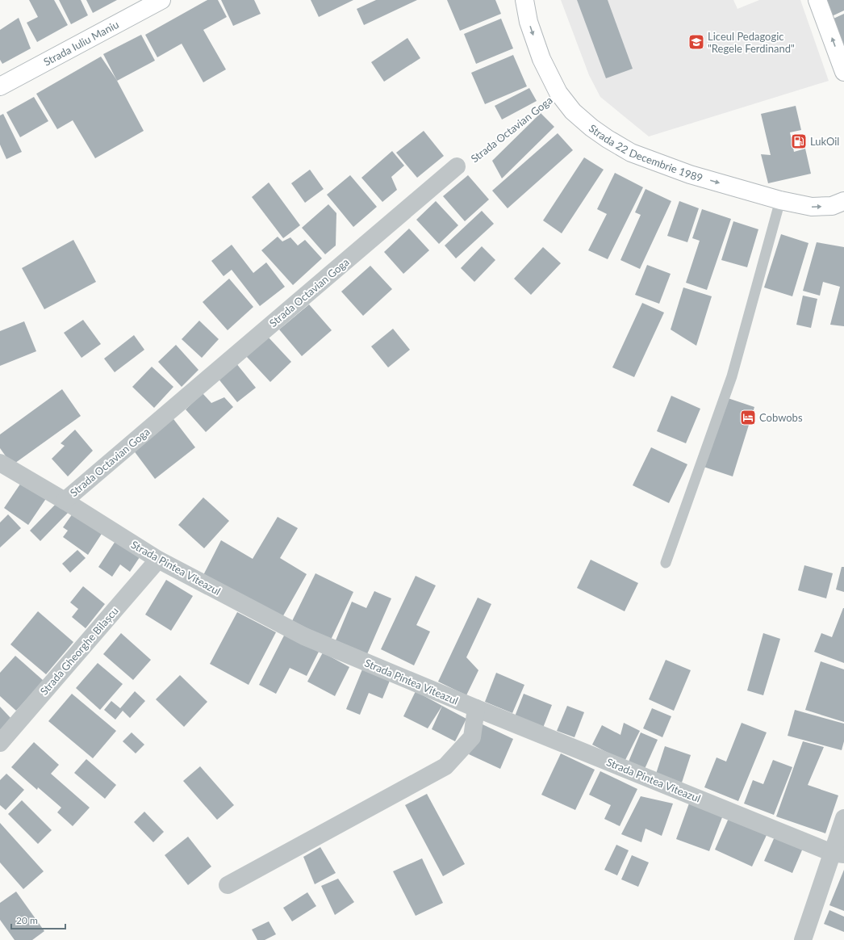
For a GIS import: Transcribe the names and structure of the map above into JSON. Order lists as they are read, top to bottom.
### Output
{
  "streets": {
    "main road": ["Strada Iuliu Maniu", "Strada 22 Decembrie 1989"],
    "street": ["Strada Octavian Goga", "Strada Pintea Viteazul", "Strada Gheorghe Bilașcu"]
  },
  "crossings": [
    ["Strada Octavian Goga", "Strada 22 Decembrie 1989"],
    ["Strada Octavian Goga", "Strada Pintea Viteazul"],
    ["Strada Pintea Viteazul", "Strada Gheorghe Bilașcu"]
  ],
  "one_way": ["Strada 22 Decembrie 1989"],
  "places": {
    "school or university": ["Liceul Pedagogic \"Regele Ferdinand\""],
    "fuel station": ["LukOil"],
    "hotel": ["Cobwobs"]
  },
  "scale_bar": "20 m"
}
